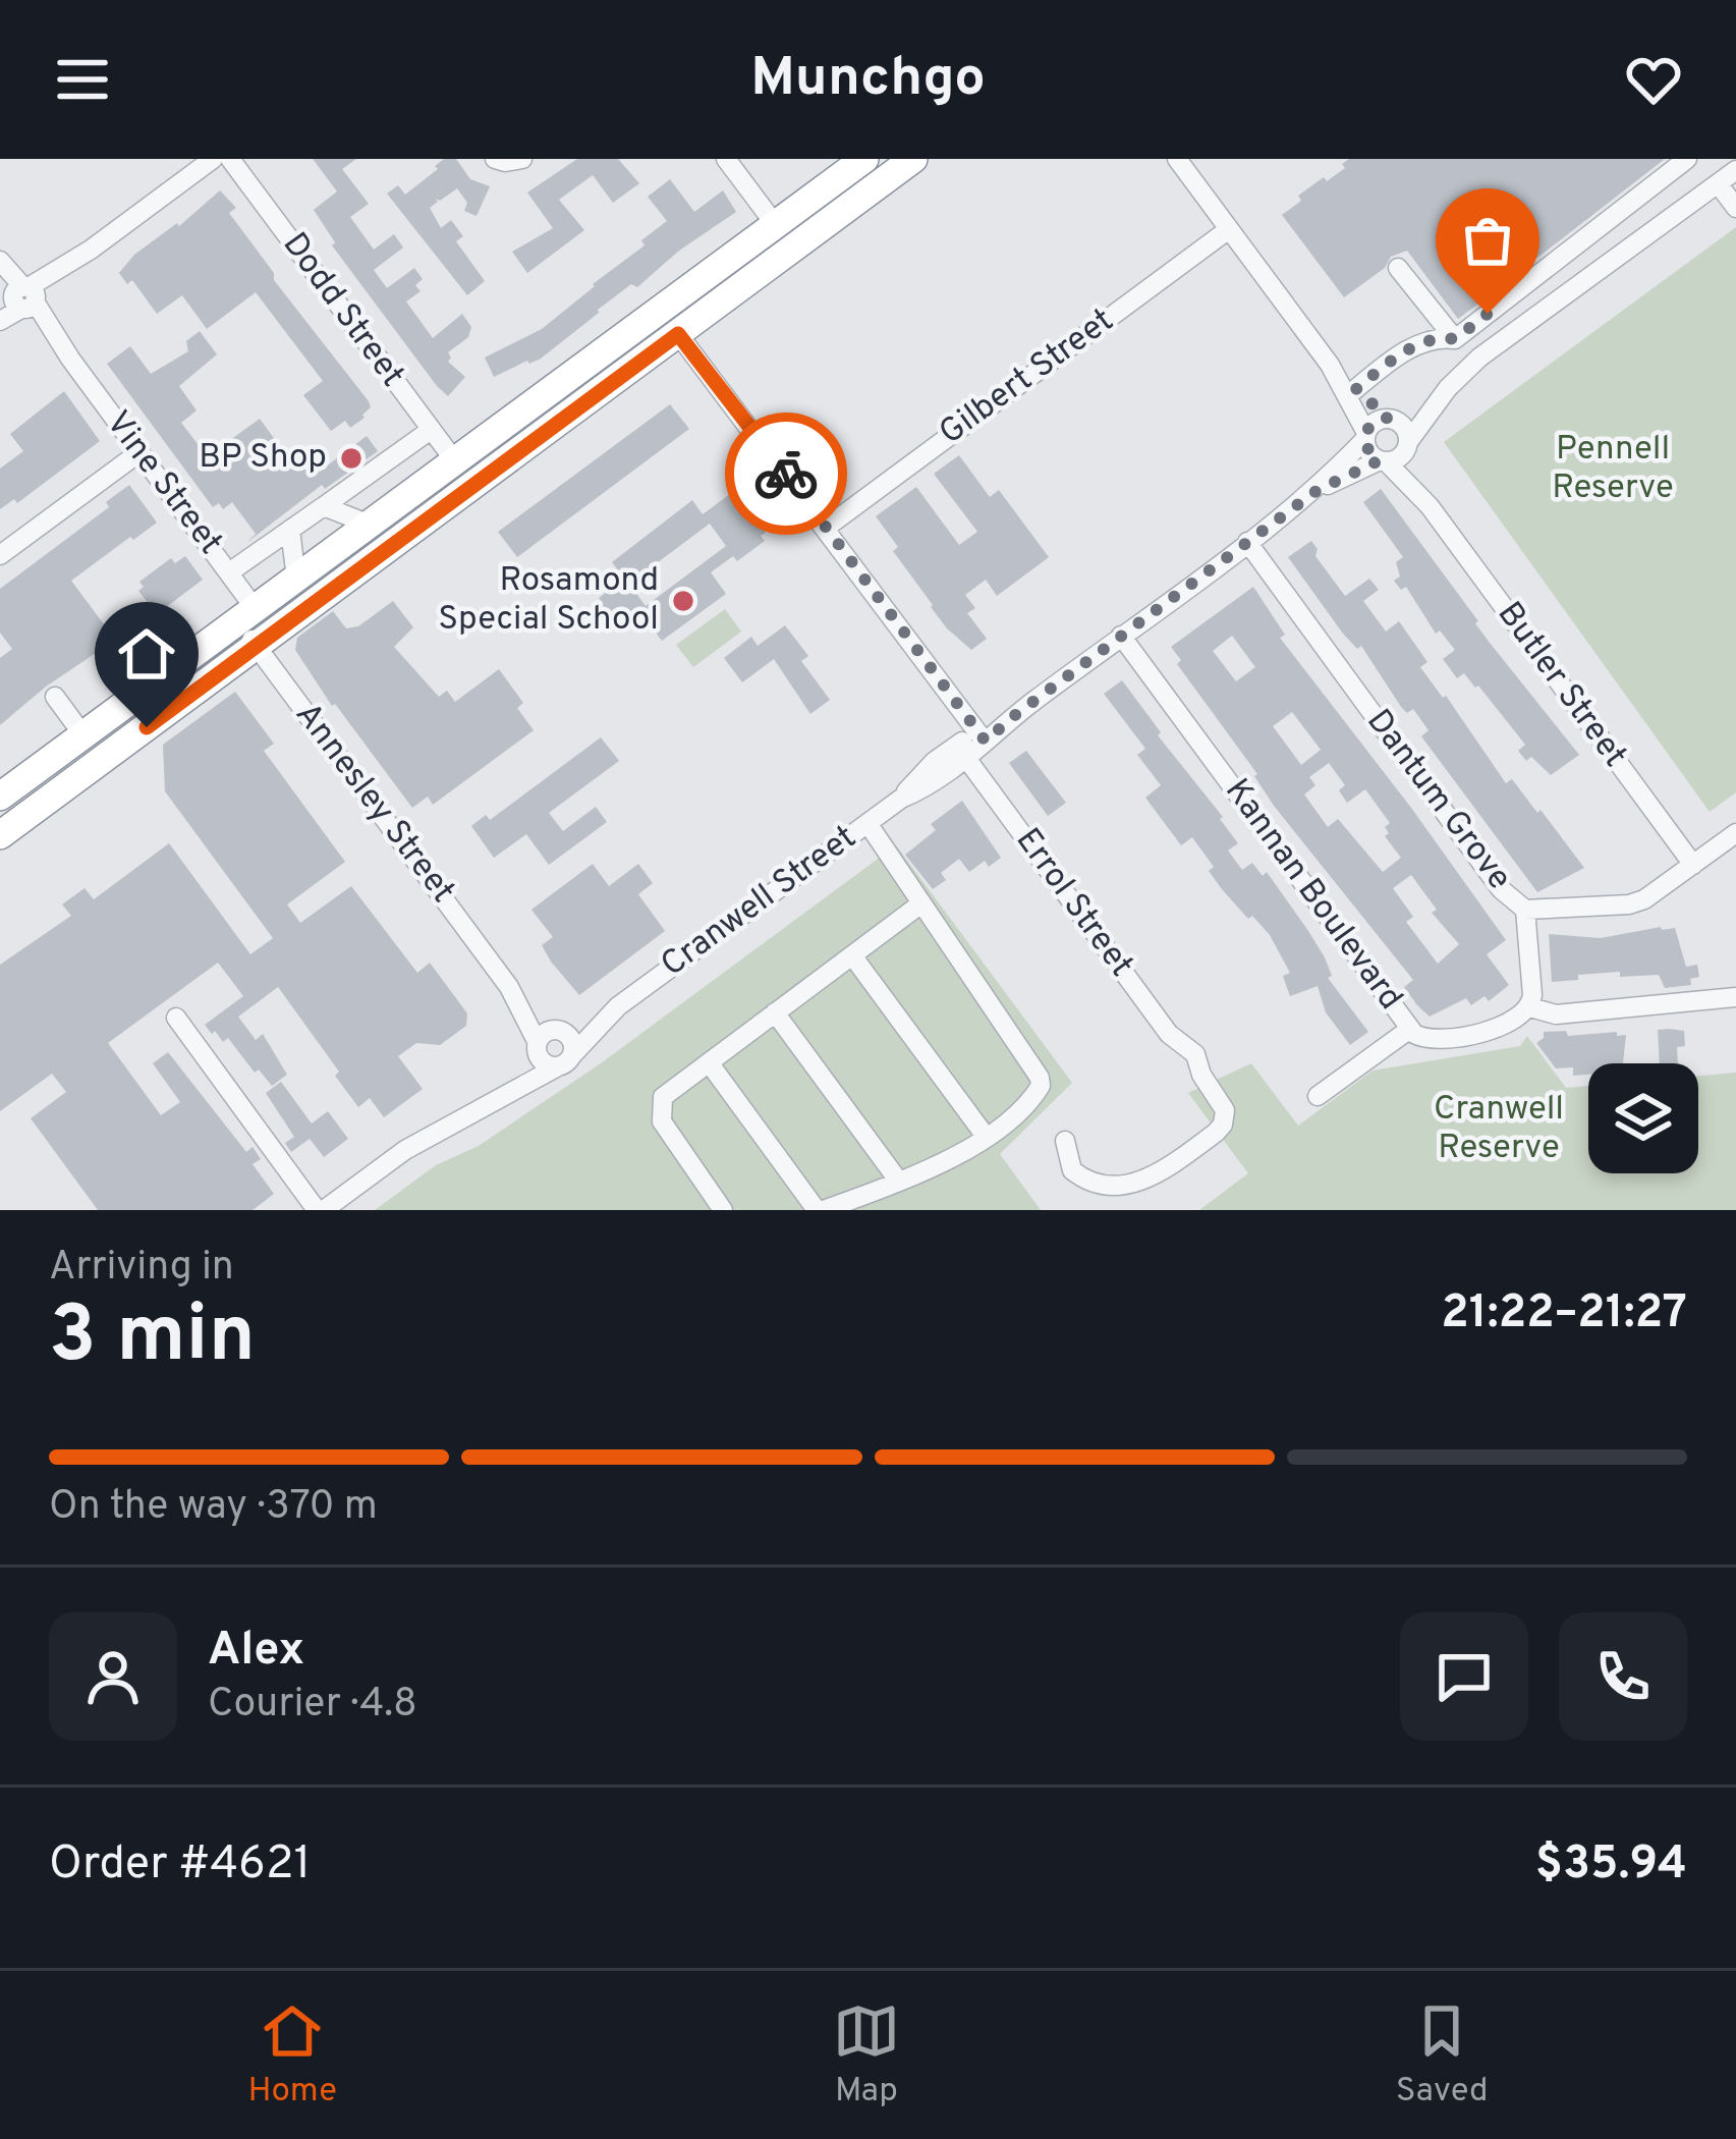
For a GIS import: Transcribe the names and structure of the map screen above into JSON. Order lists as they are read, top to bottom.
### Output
{
  "streets": {
    "street": [
      "Dodd Street",
      "Gilbert Street",
      "Vine Street",
      "Butler Street",
      "Dantum Grove",
      "Annesley Street",
      "Kannan Boulevard",
      "Cranwell Street",
      "Errol Street"
    ]
  },
  "crossings": [
    ["Vine Street", "Annesley Street"],
    ["Butler Street", "Dantum Grove"],
    ["Butler Street", "Cranwell Street"],
    ["Dantum Grove", "Cranwell Street"],
    ["Annesley Street", "Cranwell Street"],
    ["Kannan Boulevard", "Cranwell Street"],
    ["Cranwell Street", "Errol Street"]
  ],
  "parks": ["Pennell Reserve", "Cranwell Reserve"],
  "places": ["BP Shop", "Rosamond Special School"],
  "page": {
    "header": "Munchgo",
    "heading": ["3 min", "Arriving in", "21:22–21:27"],
    "panel": [
      "Alex",
      "Courier · 4.8",
      "Order #4621",
      "$35.94"
    ],
    "bar": "On the way · 370 m",
    "tabs": ["Home", "Map", "Saved"]
  }
}
